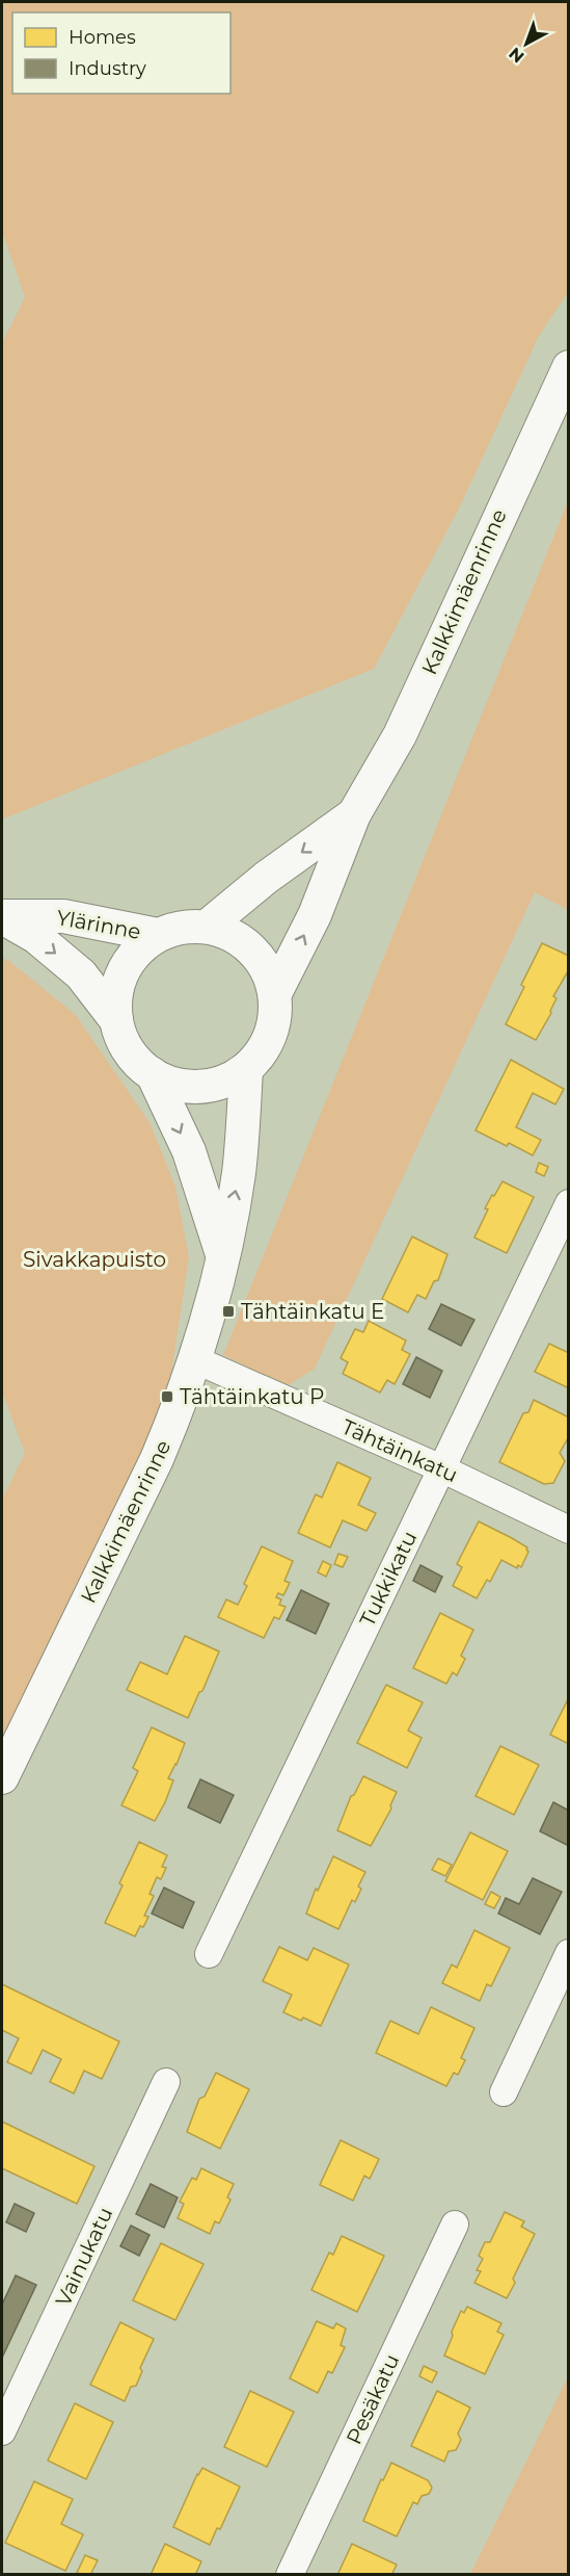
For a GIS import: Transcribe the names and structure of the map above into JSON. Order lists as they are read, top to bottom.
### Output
{
  "streets": {
    "street": [
      "Kalkkimäenrinne",
      "Ylärinne",
      "Tähtäinkatu",
      "Tukkikatu",
      "Vainukatu",
      "Pesäkatu"
    ]
  },
  "crossings": [
    ["Kalkkimäenrinne", "Ylärinne"],
    ["Kalkkimäenrinne", "Tähtäinkatu"],
    ["Tähtäinkatu", "Tukkikatu"]
  ],
  "one_way": ["Ylärinne"],
  "parks": ["Sivakkapuisto"],
  "places": {
    "transit": ["Tähtäinkatu E", "Tähtäinkatu P"]
  },
  "legend": ["Homes", "Industry"],
  "north": "bottom left"
}
